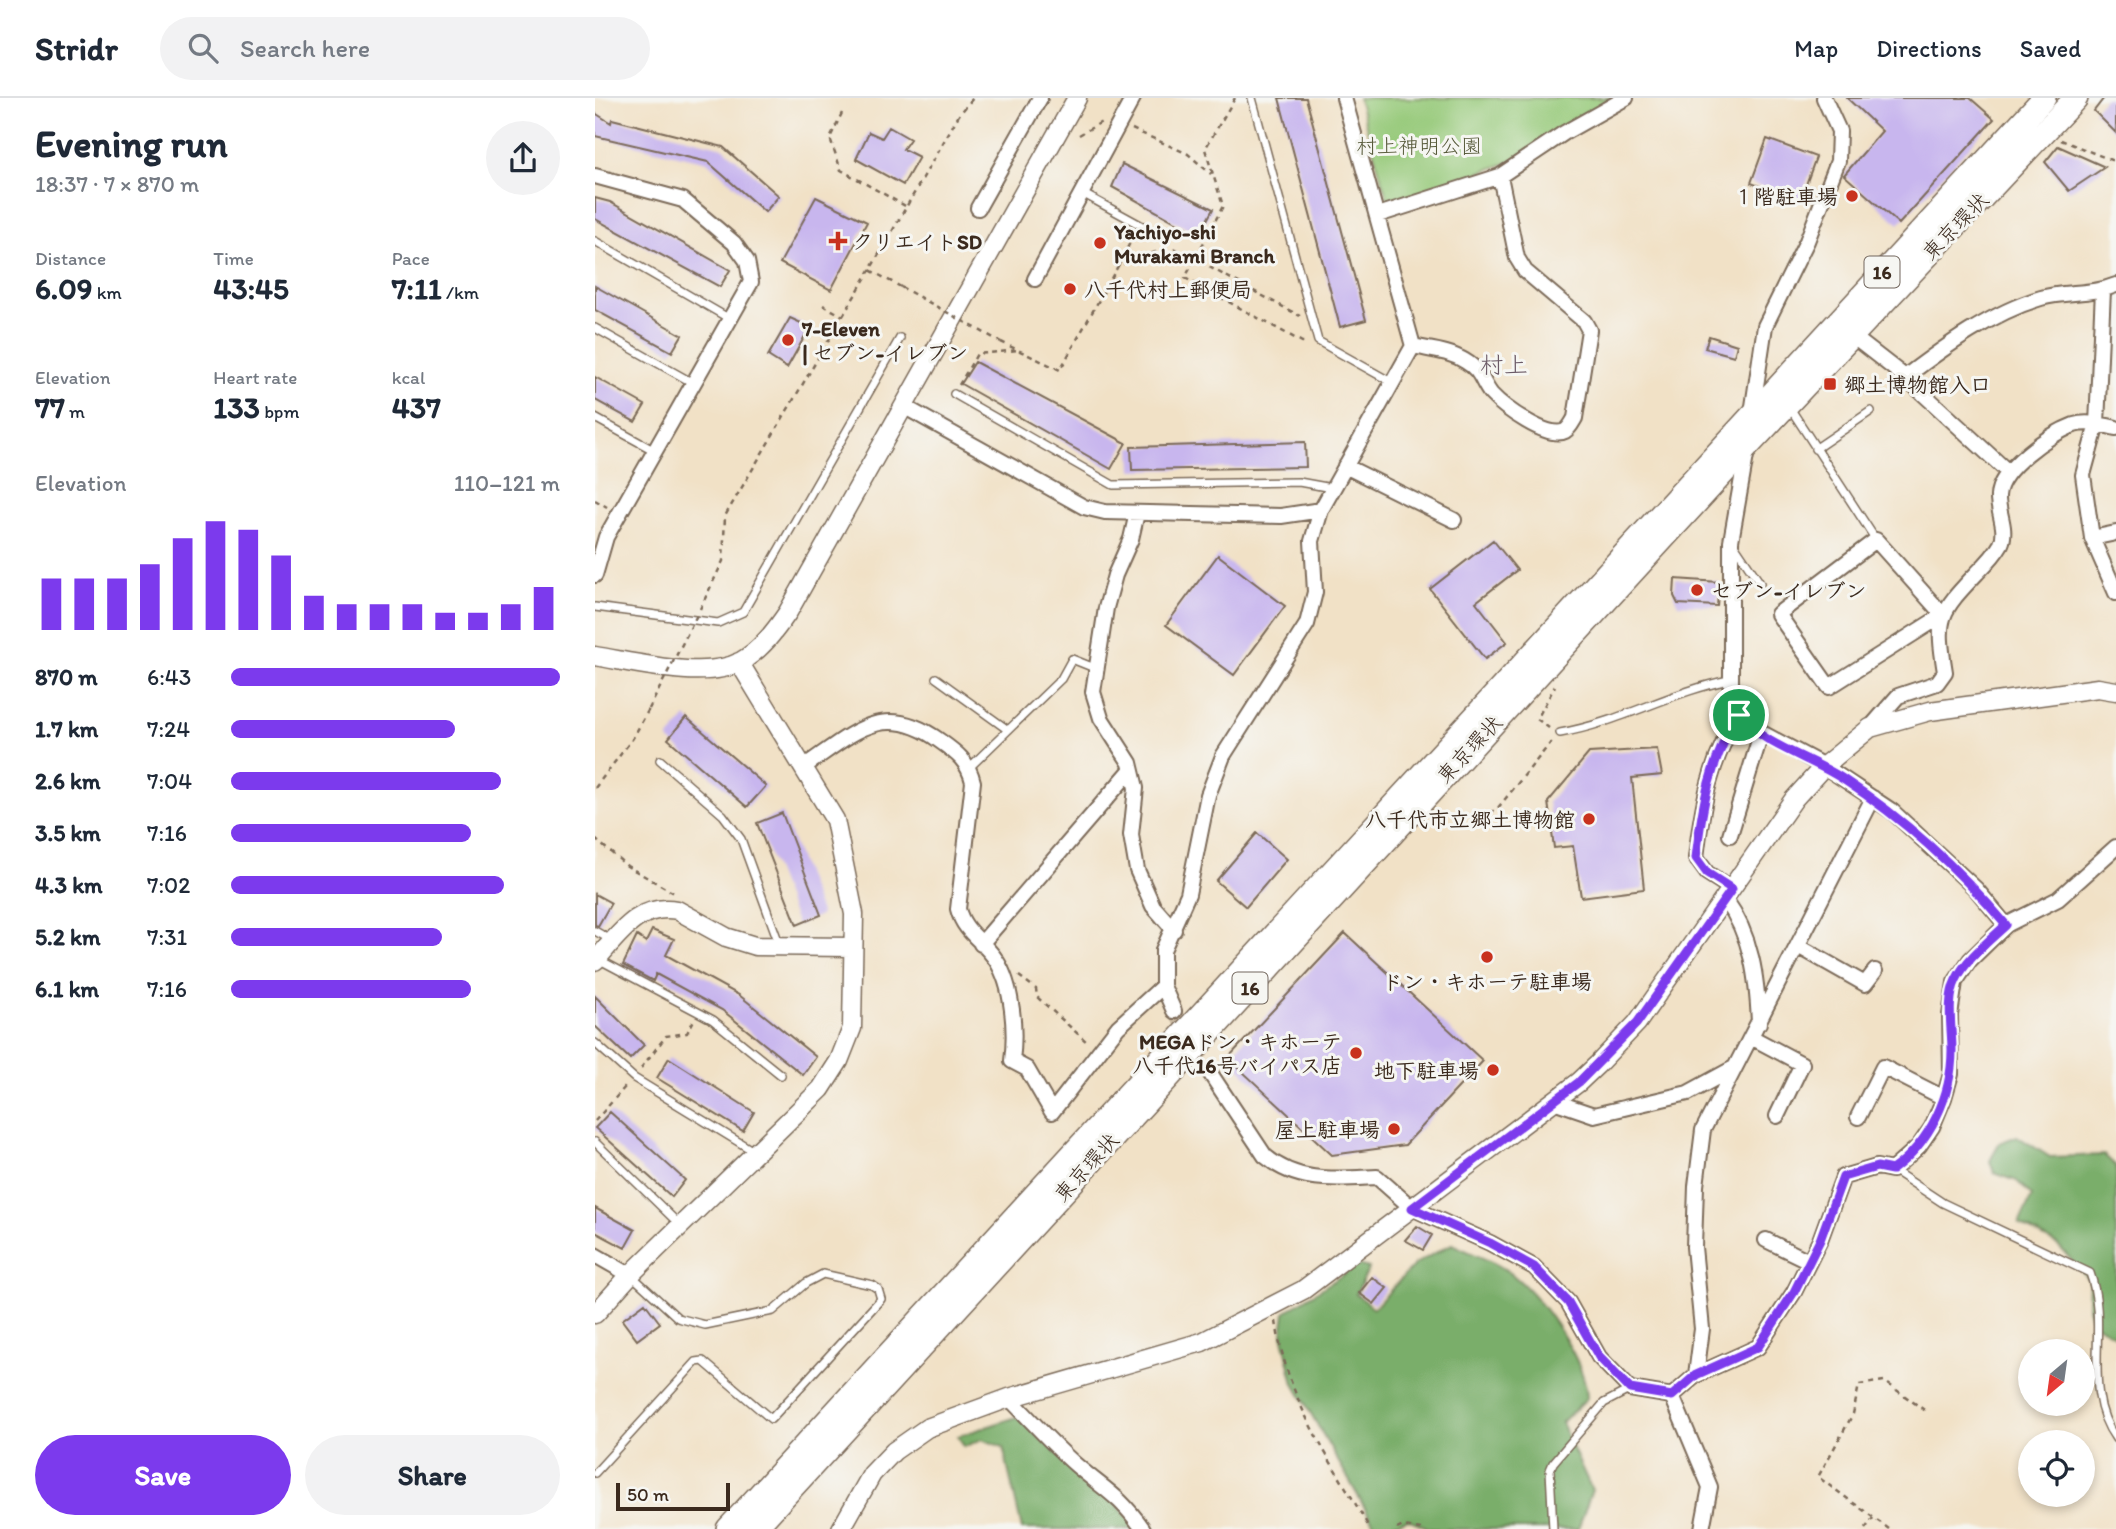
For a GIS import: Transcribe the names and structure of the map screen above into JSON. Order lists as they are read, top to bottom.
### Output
{
  "streets": {
    "highway": ["東京環状", "16"]
  },
  "districts": ["村上"],
  "parks": ["村上神明公園"],
  "places": {
    "other": [
      "１階駐車場",
      "Yachiyo-shi Murakami Branch",
      "八千代村上郵便局",
      "7-Eleven | セブン-イレブン",
      "セブン-イレブン",
      "八千代市立郷土博物館",
      "ドン・キホーテ駐車場",
      "MEGAドン・キホーテ 八千代16号バイパス店",
      "地下駐車場",
      "屋上駐車場"
    ],
    "health": ["クリエイトSD"],
    "transit": ["郷土博物館入口"]
  },
  "scale_bar": "50 m",
  "north": "bottom left",
  "page": {
    "header": "Stridr",
    "search": "Search here",
    "nav": ["Map", "Directions", "Saved"],
    "heading": ["Evening run", "18:37 · 7 × 870 m"],
    "stats": [
      ["Distance", "6.09 km"],
      ["Time", "43:45"],
      ["Pace", "7:11 /km"],
      ["Elevation", "77 m"],
      ["Heart rate", "133 bpm"],
      ["kcal", "437"]
    ],
    "chart": ["Elevation", "110–121 m"],
    "list": [
      {
        "name": "870 m",
        "note": "6:43"
      },
      {
        "name": "1.7 km",
        "note": "7:24"
      },
      {
        "name": "2.6 km",
        "note": "7:04"
      },
      {
        "name": "3.5 km",
        "note": "7:16"
      },
      {
        "name": "4.3 km",
        "note": "7:02"
      },
      {
        "name": "5.2 km",
        "note": "7:31"
      },
      {
        "name": "6.1 km",
        "note": "7:16"
      }
    ],
    "buttons": ["Save", "Share"],
    "scale": "50 m"
  }
}
